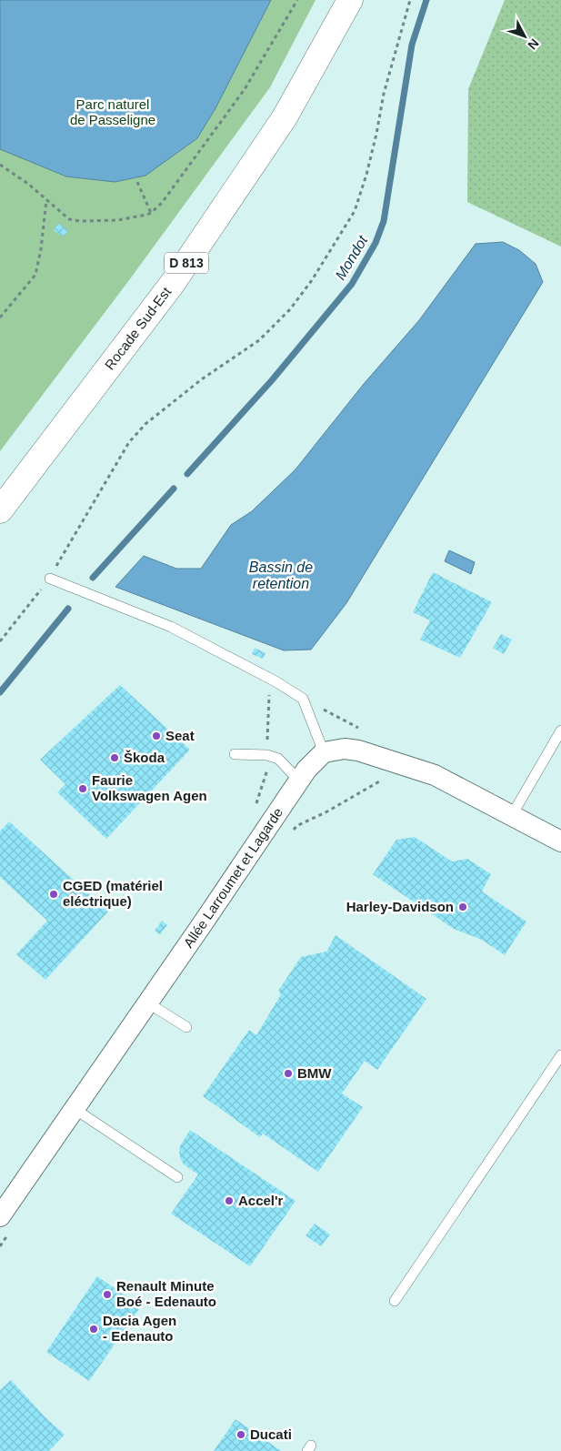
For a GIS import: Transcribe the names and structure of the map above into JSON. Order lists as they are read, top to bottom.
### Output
{
  "streets": {
    "main road": ["D 813", "Rocade Sud-Est"],
    "street": ["Allée Larroumet et Lagarde"]
  },
  "water": ["Mondot", "Bassin de retention"],
  "parks": ["Parc naturel de Passeligne"],
  "places": [
    "Seat",
    "Škoda",
    "Faurie Volkswagen Agen",
    "CGED (matériel eléctrique)",
    "Harley-Davidson",
    "BMW",
    "Accel'r",
    "Renault Minute Boé - Edenauto",
    "Dacia Agen - Edenauto",
    "Ducati"
  ],
  "north": "bottom right"
}
